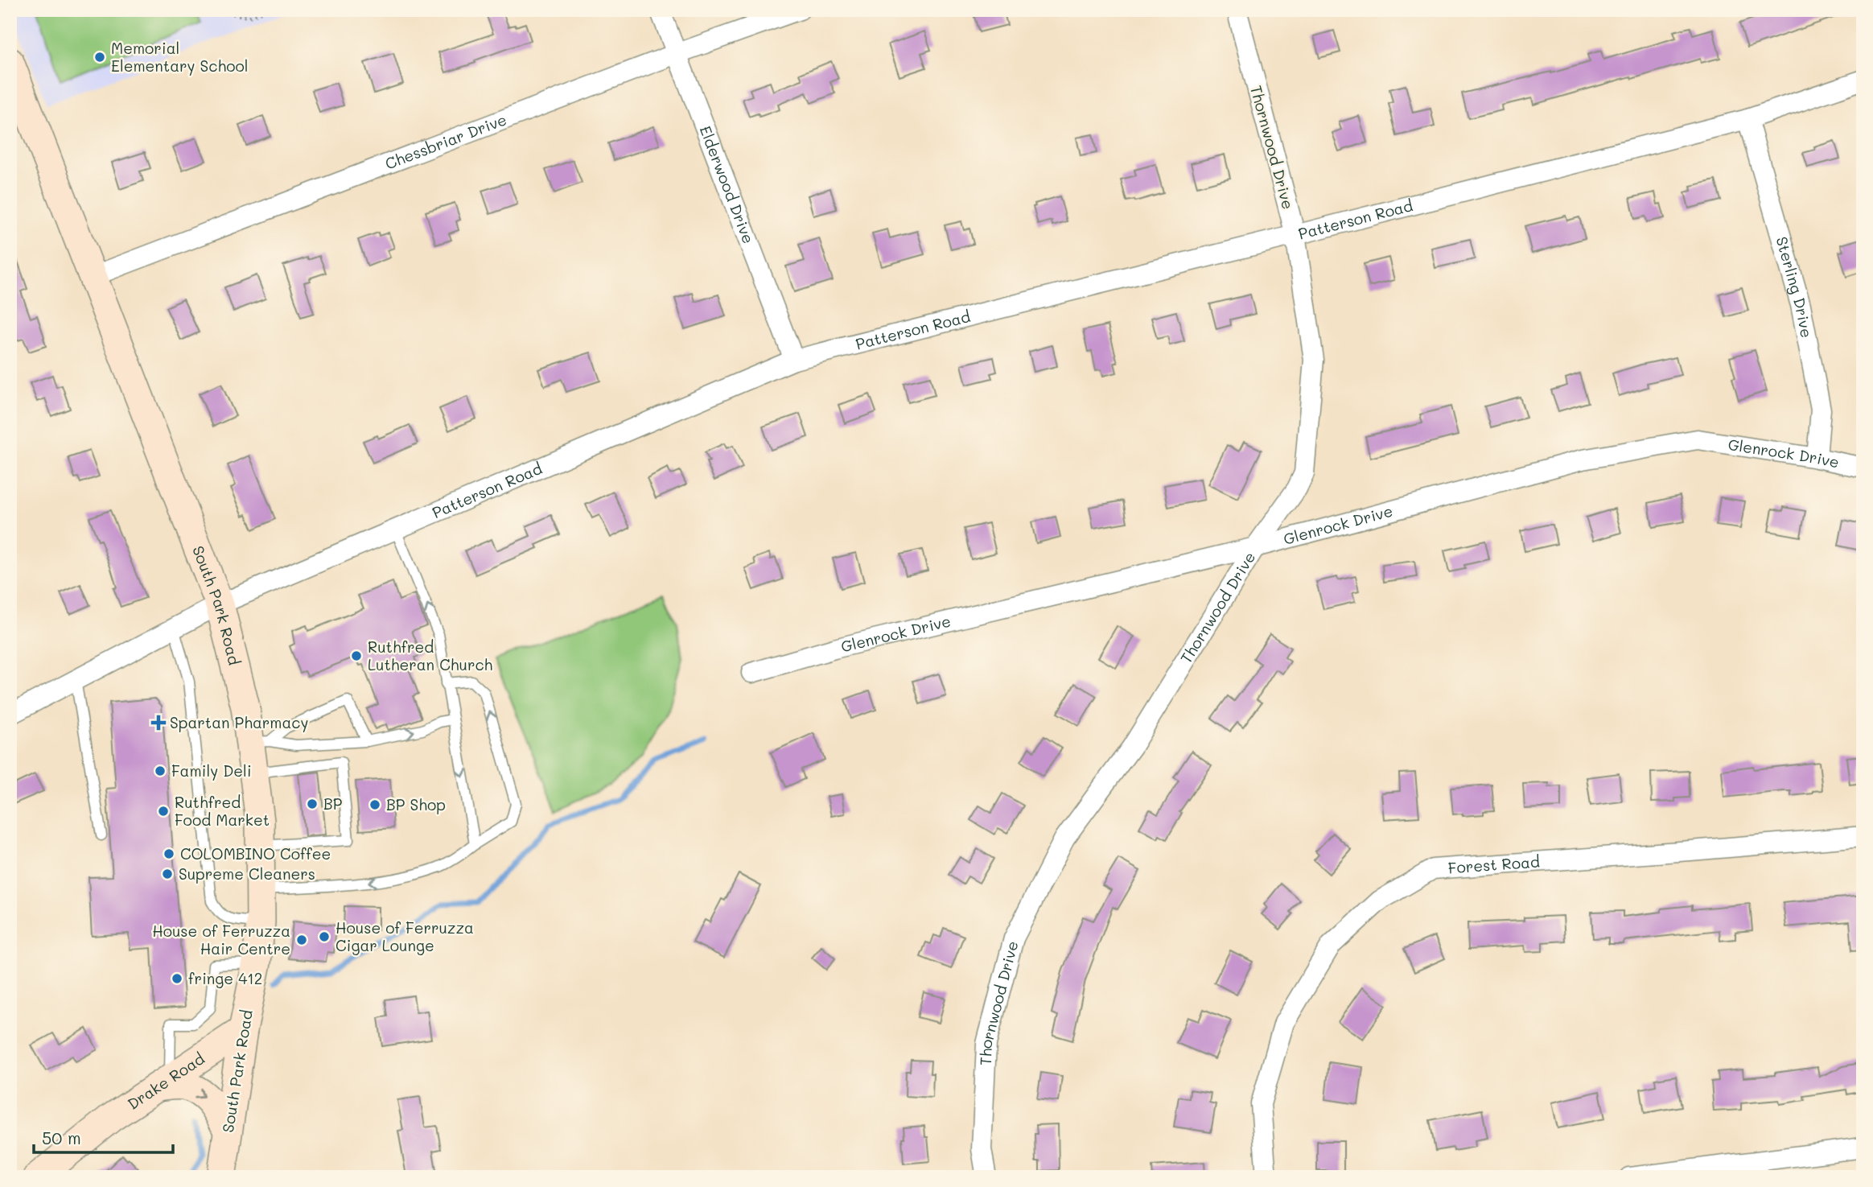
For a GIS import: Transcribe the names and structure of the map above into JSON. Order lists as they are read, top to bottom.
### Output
{
  "streets": {
    "main road": ["South Park Road", "Drake Road"],
    "street": [
      "Chessbriar Drive",
      "Thornwood Drive",
      "Elderwood Drive",
      "Patterson Road",
      "Sterling Drive",
      "Glenrock Drive",
      "Forest Road"
    ]
  },
  "crossings": [
    ["Chessbriar Drive", "Elderwood Drive"],
    ["Chessbriar Drive", "South Park Road"],
    ["Thornwood Drive", "Patterson Road"],
    ["Thornwood Drive", "Glenrock Drive"],
    ["Elderwood Drive", "Patterson Road"],
    ["Patterson Road", "Sterling Drive"],
    ["Patterson Road", "South Park Road"],
    ["Sterling Drive", "Glenrock Drive"],
    ["South Park Road", "Drake Road"]
  ],
  "places": {
    "other": [
      "Memorial Elementary School",
      "Ruthfred Lutheran Church",
      "Family Deli",
      "BP",
      "BP Shop",
      "Ruthfred Food Market",
      "COLOMBINO Coffee",
      "Supreme Cleaners",
      "House of Ferruzza Cigar Lounge",
      "House of Ferruzza Hair Centre",
      "fringe 412"
    ],
    "health": ["Spartan Pharmacy"]
  },
  "scale_bar": "50 m"
}
